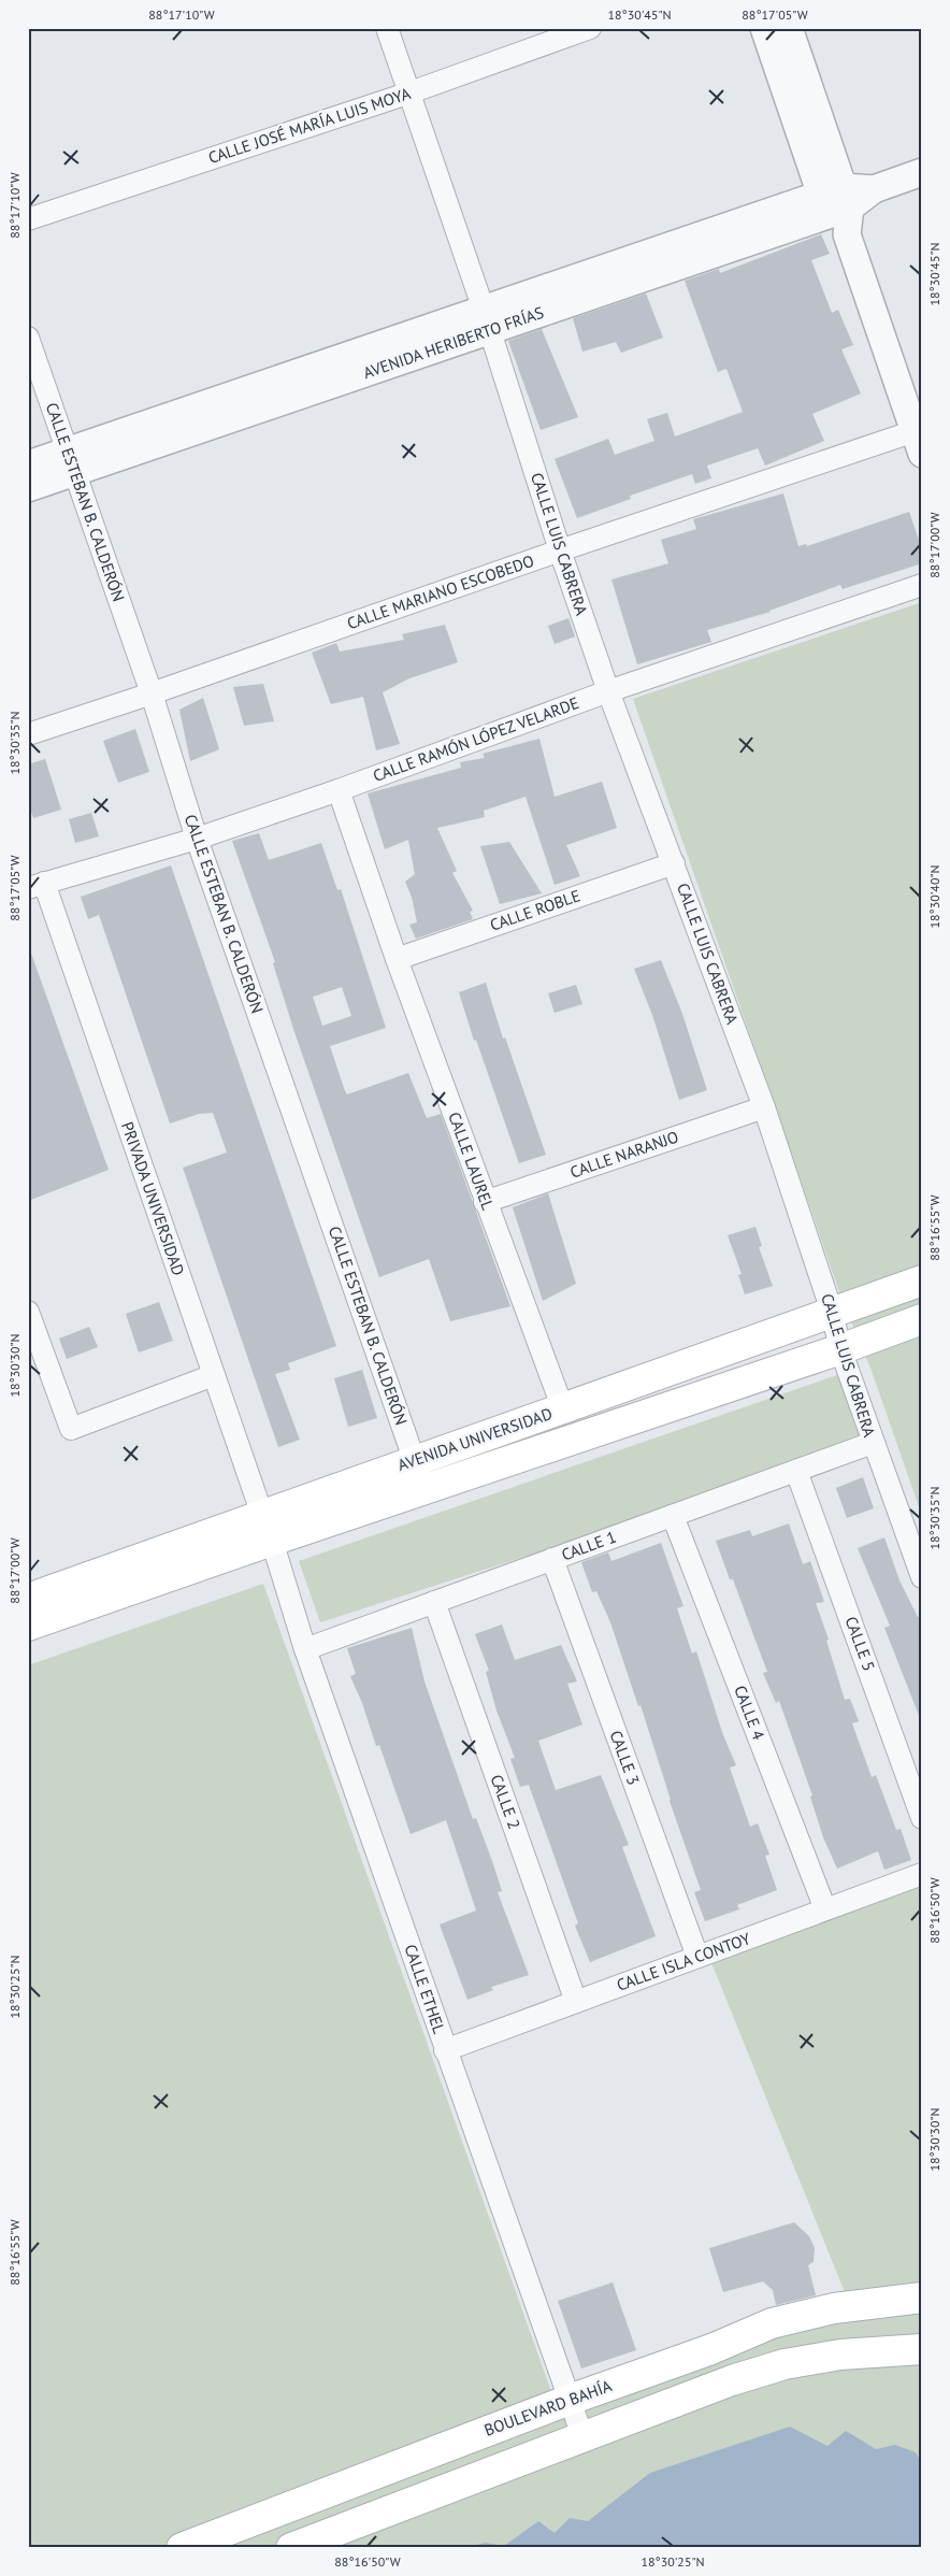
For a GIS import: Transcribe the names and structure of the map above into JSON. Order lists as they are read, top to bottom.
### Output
{
  "streets": {
    "main road": ["AVENIDA UNIVERSIDAD", "BOULEVARD BAHÍA"],
    "street": [
      "CALLE JOSÉ MARÍA LUIS MOYA",
      "AVENIDA HERIBERTO FRÍAS",
      "CALLE ESTEBAN B. CALDERÓN",
      "CALLE LUIS CABRERA",
      "CALLE MARIANO ESCOBEDO",
      "CALLE RAMÓN LÓPEZ VELARDE",
      "CALLE ROBLE",
      "CALLE NARANJO",
      "CALLE LAUREL",
      "PRIVADA UNIVERSIDAD",
      "CALLE 1",
      "CALLE 5",
      "CALLE 4",
      "CALLE 3",
      "CALLE 2",
      "CALLE ISLA CONTOY",
      "CALLE ETHEL"
    ]
  },
  "crossings": [
    ["CALLE JOSÉ MARÍA LUIS MOYA", "CALLE LUIS CABRERA"],
    ["AVENIDA HERIBERTO FRÍAS", "CALLE ESTEBAN B. CALDERÓN"],
    ["AVENIDA HERIBERTO FRÍAS", "CALLE LUIS CABRERA"],
    ["CALLE ESTEBAN B. CALDERÓN", "CALLE MARIANO ESCOBEDO"],
    ["CALLE ESTEBAN B. CALDERÓN", "CALLE RAMÓN LÓPEZ VELARDE"],
    ["CALLE ESTEBAN B. CALDERÓN", "AVENIDA UNIVERSIDAD"],
    ["CALLE LUIS CABRERA", "CALLE MARIANO ESCOBEDO"],
    ["CALLE LUIS CABRERA", "CALLE RAMÓN LÓPEZ VELARDE"],
    ["CALLE LUIS CABRERA", "CALLE ROBLE"],
    ["CALLE LUIS CABRERA", "CALLE NARANJO"],
    ["CALLE LUIS CABRERA", "AVENIDA UNIVERSIDAD"],
    ["CALLE LUIS CABRERA", "CALLE 1"],
    ["CALLE RAMÓN LÓPEZ VELARDE", "CALLE LAUREL"],
    ["CALLE RAMÓN LÓPEZ VELARDE", "PRIVADA UNIVERSIDAD"],
    ["CALLE ROBLE", "CALLE LAUREL"],
    ["CALLE NARANJO", "CALLE LAUREL"],
    ["CALLE LAUREL", "AVENIDA UNIVERSIDAD"],
    ["PRIVADA UNIVERSIDAD", "AVENIDA UNIVERSIDAD"],
    ["PRIVADA UNIVERSIDAD", "CALLE ETHEL"],
    ["AVENIDA UNIVERSIDAD", "CALLE ETHEL"],
    ["CALLE 1", "CALLE 5"],
    ["CALLE 1", "CALLE 4"],
    ["CALLE 1", "CALLE 3"],
    ["CALLE 1", "CALLE 2"],
    ["CALLE 1", "CALLE ETHEL"],
    ["CALLE 4", "CALLE ISLA CONTOY"],
    ["CALLE 3", "CALLE ISLA CONTOY"],
    ["CALLE 2", "CALLE ISLA CONTOY"],
    ["CALLE ISLA CONTOY", "CALLE ETHEL"],
    ["CALLE ETHEL", "BOULEVARD BAHÍA"]
  ],
  "coordinates": [
    "88°17'10\"W",
    "18°30'45\"N",
    "88°17'05\"W",
    "88°17'00\"W",
    "18°30'35\"N",
    "18°30'40\"N",
    "88°16'55\"W",
    "18°30'30\"N",
    "88°16'50\"W",
    "18°30'25\"N"
  ]
}
